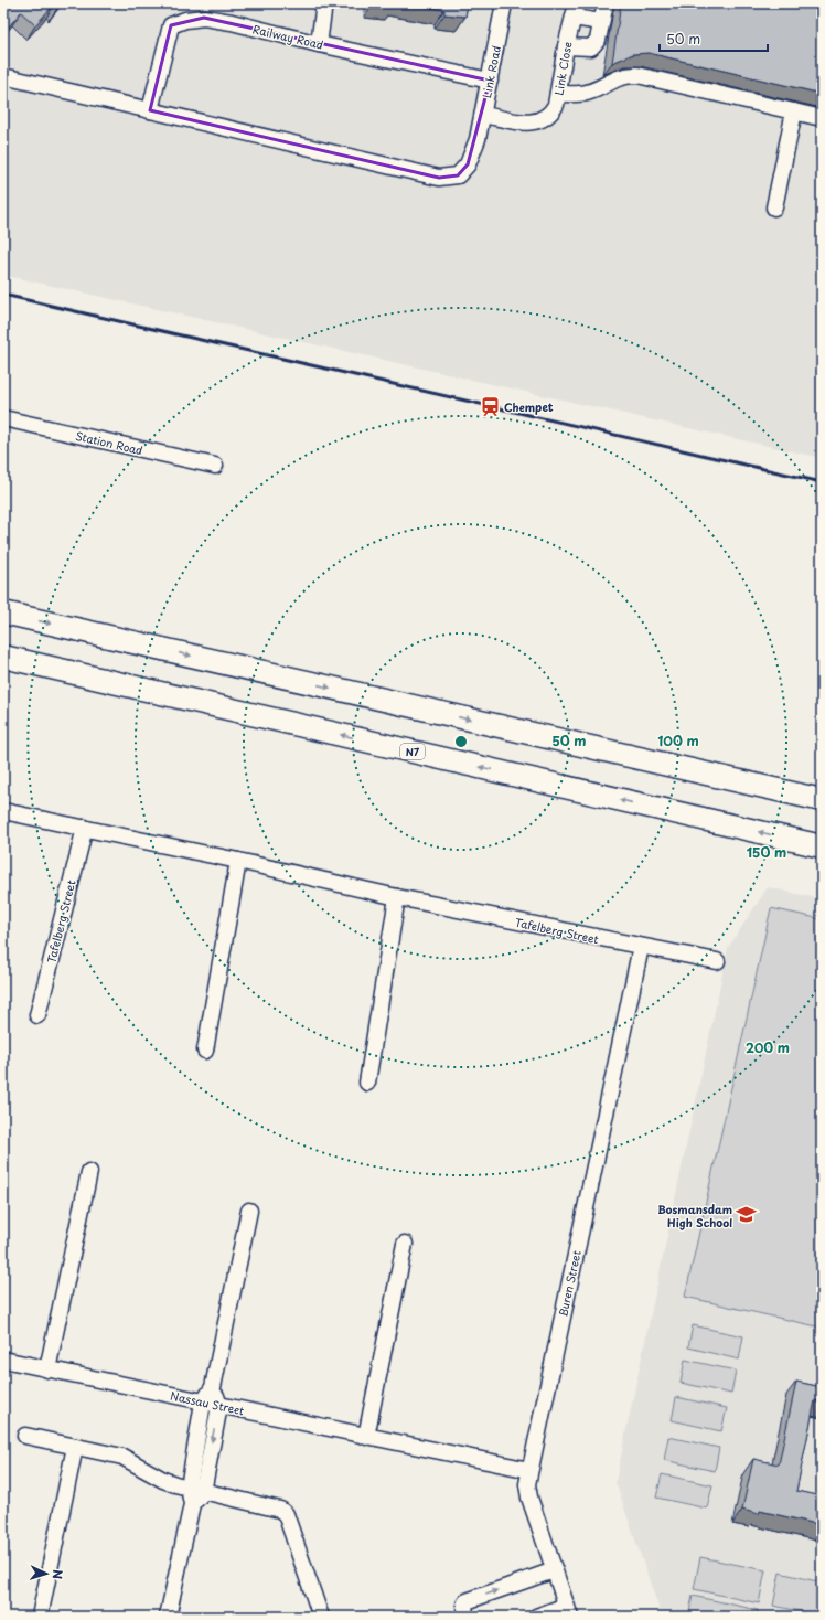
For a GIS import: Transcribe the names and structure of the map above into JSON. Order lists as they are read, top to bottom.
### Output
{
  "streets": {
    "highway": ["N7"],
    "street": [
      "Railway Road",
      "Link Close",
      "Link Road",
      "Station Road",
      "Tafelberg Street",
      "Buren Street",
      "Nassau Street"
    ]
  },
  "crossings": [
    ["Railway Road", "Link Road"],
    ["Link Close", "Link Road"],
    ["Tafelberg Street", "Buren Street"],
    ["Buren Street", "Nassau Street"]
  ],
  "places": {
    "station": ["Chempet"],
    "school or university": ["Bosmansdam High School"]
  },
  "scale_bar": "50 m",
  "north": "right",
  "rings": [
    "50 m",
    "100 m",
    "150 m",
    "200 m"
  ]
}
